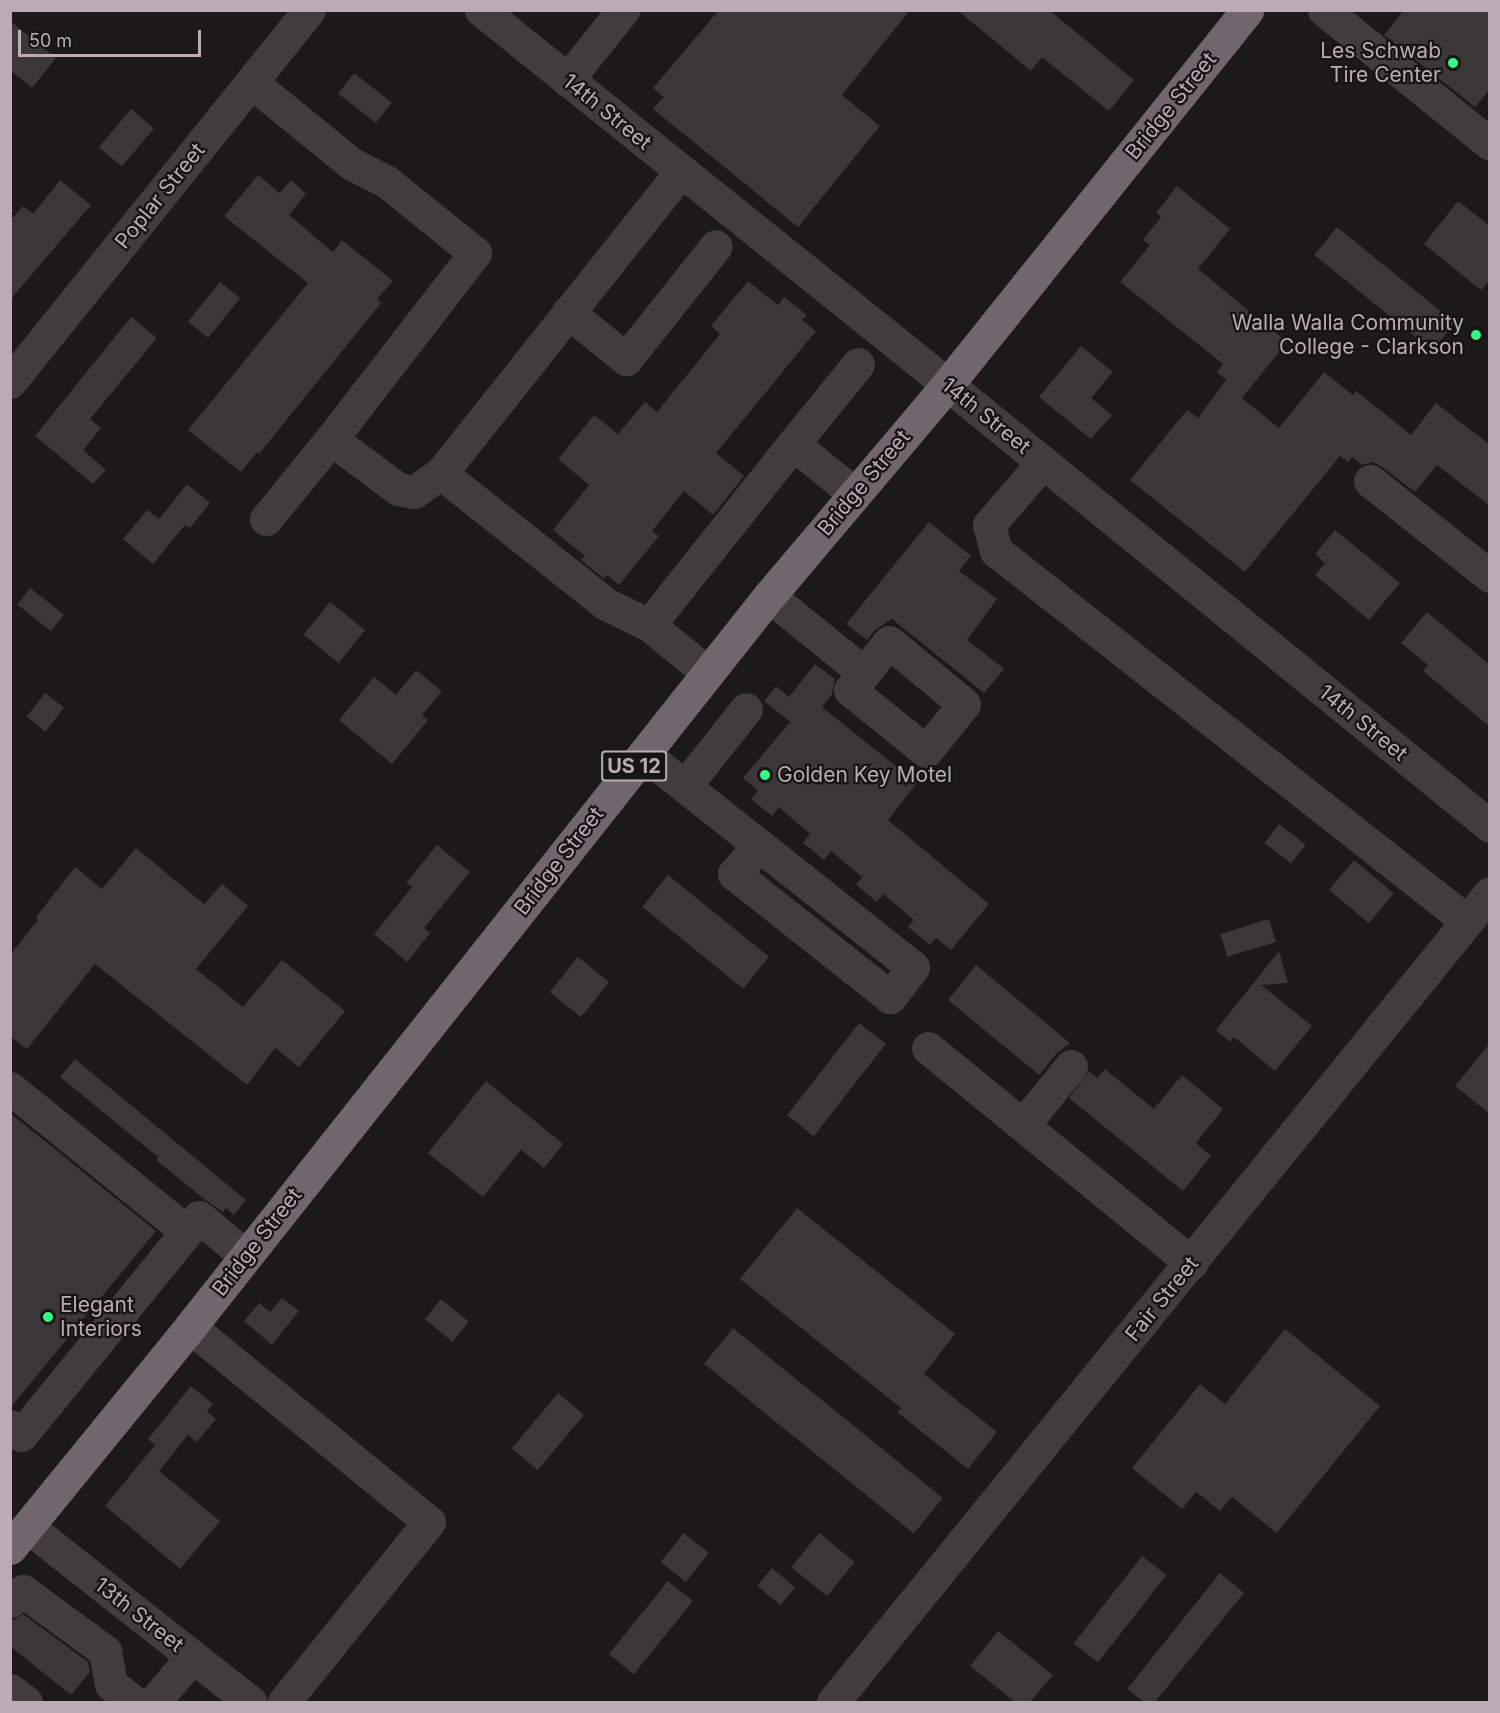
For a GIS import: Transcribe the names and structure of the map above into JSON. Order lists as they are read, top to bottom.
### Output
{
  "streets": {
    "highway": ["Bridge Street", "US 12"],
    "street": [
      "14th Street",
      "Poplar Street",
      "Fair Street",
      "13th Street"
    ]
  },
  "crossings": [
    ["Bridge Street", "14th Street"],
    ["Bridge Street", "13th Street"]
  ],
  "places": [
    "Les Schwab Tire Center",
    "Walla Walla Community College - Clarkson",
    "Golden Key Motel",
    "Elegant Interiors"
  ],
  "scale_bar": "50 m"
}
